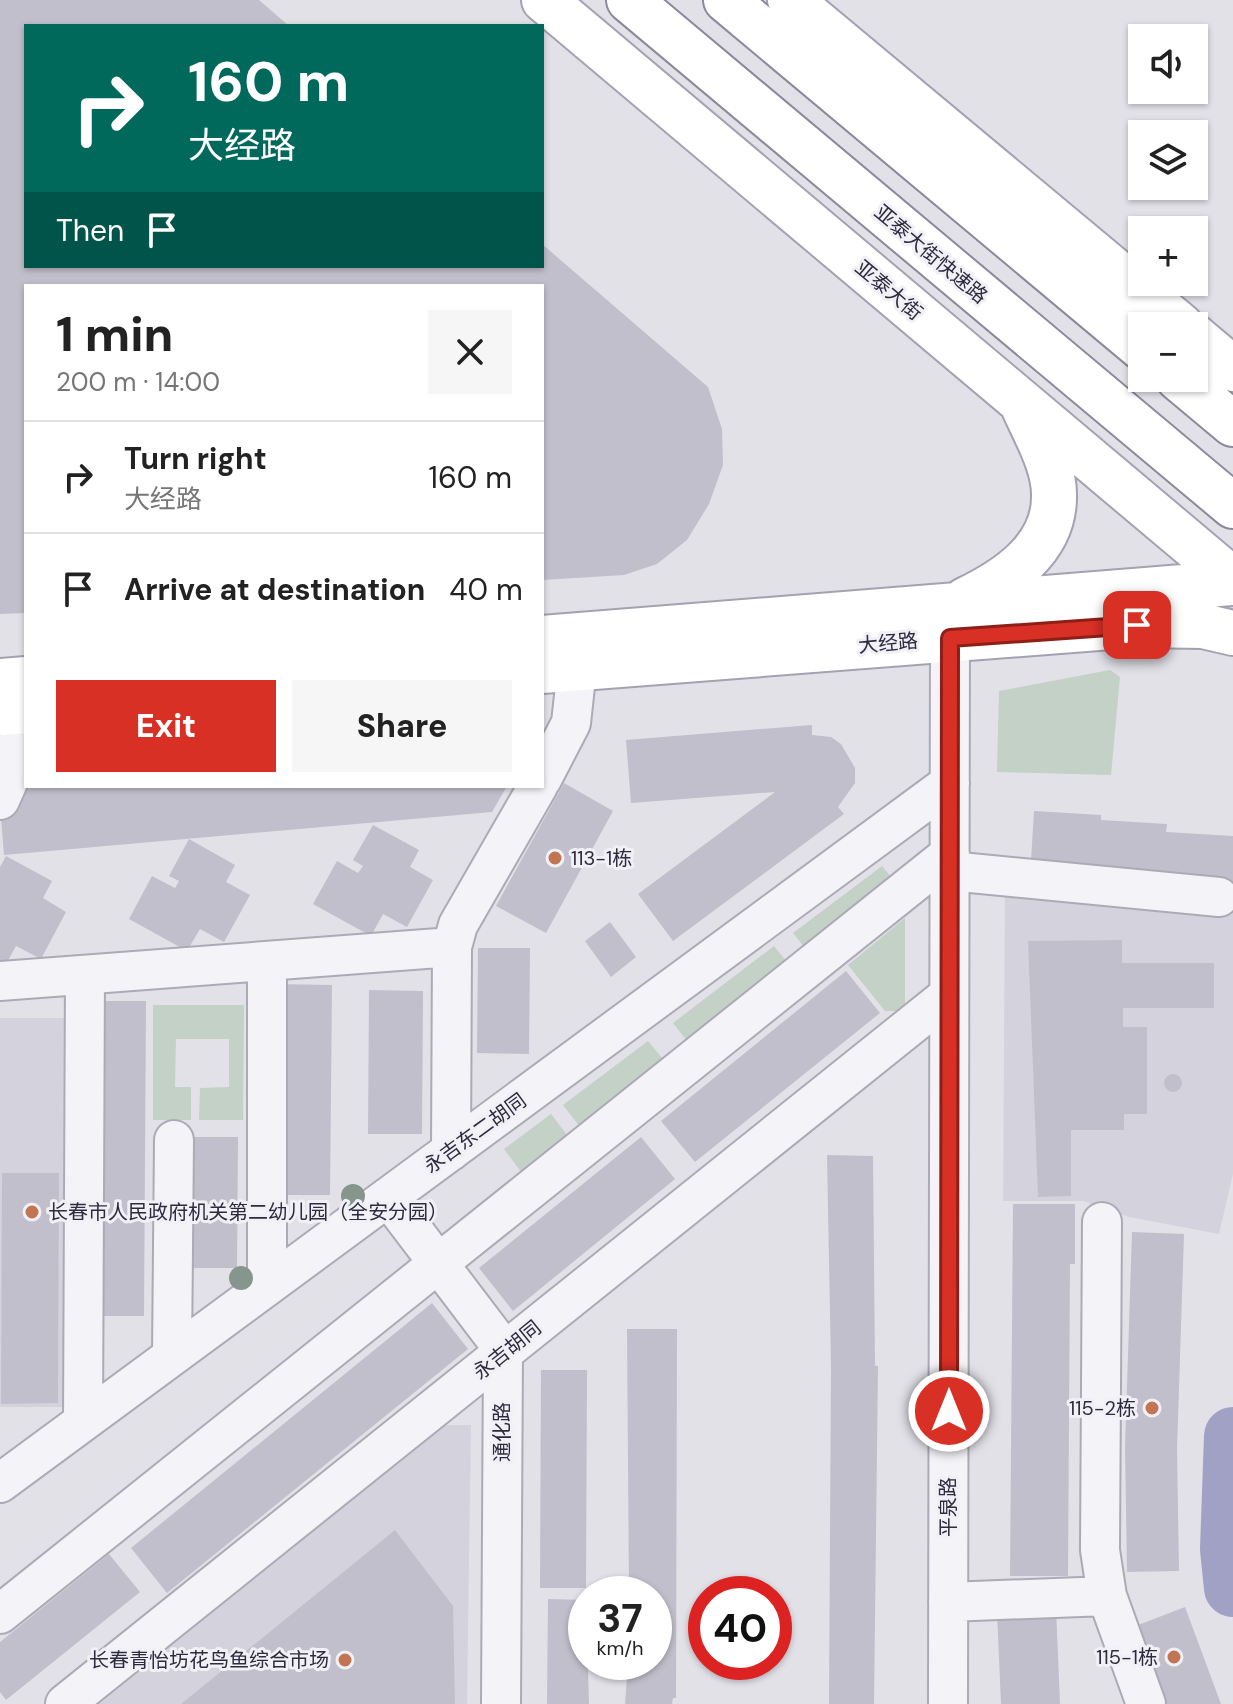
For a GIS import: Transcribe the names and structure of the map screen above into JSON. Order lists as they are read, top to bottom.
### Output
{
  "streets": {
    "main road": ["亚泰大街快速路", "亚泰大街", "大经路"],
    "street": [
      "永吉东二胡同",
      "永吉胡同",
      "通化路",
      "平泉路"
    ]
  },
  "crossings": [
    ["亚泰大街", "大经路"],
    ["大经路", "平泉路"],
    ["永吉东二胡同", "平泉路"],
    ["永吉胡同", "通化路"],
    ["永吉胡同", "平泉路"]
  ],
  "places": [
    "113-1栋",
    "长春市人民政府机关第二幼儿园（全安分园）",
    "115-2栋",
    "115-1栋",
    "长春青怡坊花鸟鱼综合市场"
  ],
  "page": {
    "map_buttons": ["+", "−"],
    "turn": ["160 m", "大经路"],
    "then": "Then",
    "heading": ["1 min", "200 m · 14:00"],
    "list": [
      {
        "name": "Turn right",
        "note": "大经路",
        "value": "160 m"
      },
      {
        "name": "Arrive at destination",
        "value": "40 m"
      }
    ],
    "buttons": ["Exit", "Share"],
    "speed": "37 km/h",
    "limit": "40"
  }
}
